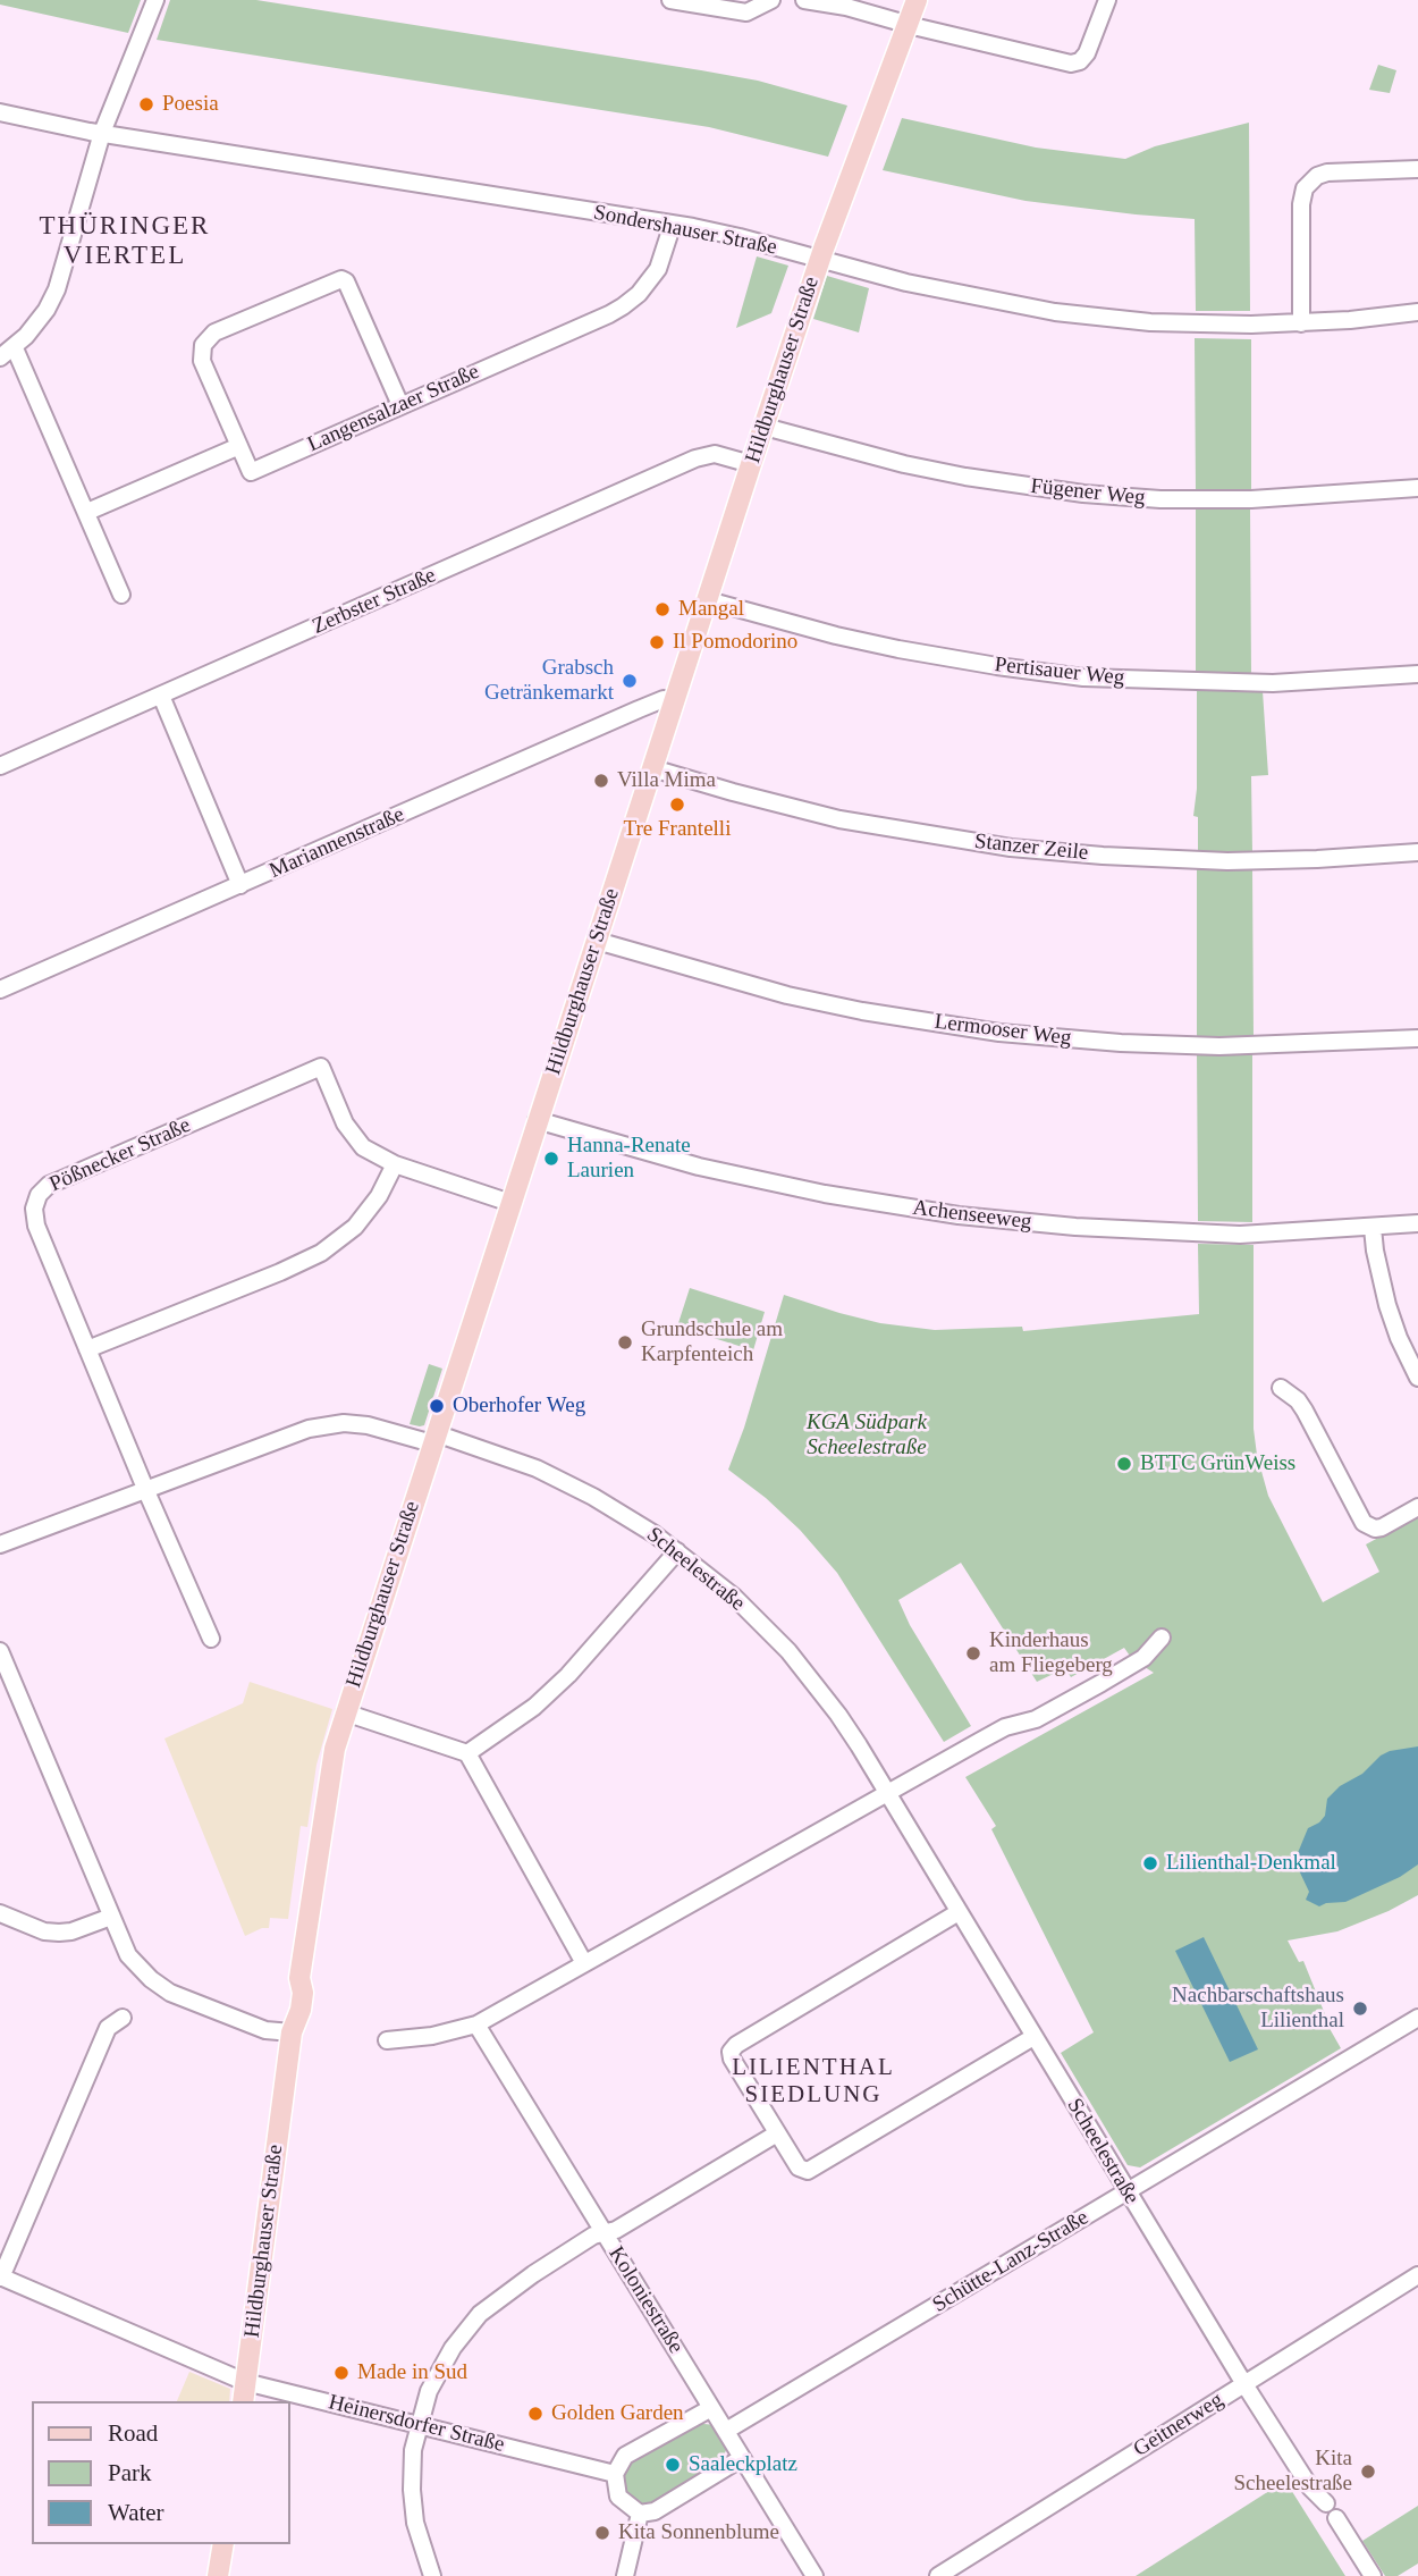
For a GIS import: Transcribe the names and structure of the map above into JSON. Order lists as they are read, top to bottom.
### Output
{
  "streets": {
    "main road": ["Hildburghauser Straße"],
    "street": [
      "Sondershauser Straße",
      "Langensalzaer Straße",
      "Fügener Weg",
      "Zerbster Straße",
      "Pertisauer Weg",
      "Mariannenstraße",
      "Stanzer Zeile",
      "Lermooser Weg",
      "Pößnecker Straße",
      "Achenseeweg",
      "Scheelestraße",
      "Schütte-Lanz-Straße",
      "Koloniestraße",
      "Heinersdorfer Straße",
      "Geitnerweg"
    ]
  },
  "crossings": [
    ["Sondershauser Straße", "Hildburghauser Straße"],
    ["Sondershauser Straße", "Langensalzaer Straße"],
    ["Hildburghauser Straße", "Fügener Weg"],
    ["Hildburghauser Straße", "Zerbster Straße"],
    ["Hildburghauser Straße", "Pertisauer Weg"],
    ["Hildburghauser Straße", "Mariannenstraße"],
    ["Hildburghauser Straße", "Stanzer Zeile"],
    ["Hildburghauser Straße", "Lermooser Weg"],
    ["Hildburghauser Straße", "Achenseeweg"],
    ["Hildburghauser Straße", "Scheelestraße"],
    ["Hildburghauser Straße", "Heinersdorfer Straße"],
    ["Scheelestraße", "Schütte-Lanz-Straße"],
    ["Scheelestraße", "Geitnerweg"],
    ["Schütte-Lanz-Straße", "Koloniestraße"]
  ],
  "districts": ["THÜRINGER VIERTEL", "LILIENTHAL SIEDLUNG"],
  "parks": ["KGA Südpark Scheelestraße"],
  "places": [
    "Poesia",
    "Mangal",
    "Il Pomodorino",
    "Grabsch Getränkemarkt",
    "Villa Mima",
    "Tre Frantelli",
    "Hanna-Renate Laurien",
    "Grundschule am Karpfenteich",
    "Oberhofer Weg",
    "BTTC GrünWeiss",
    "Kinderhaus am Fliegeberg",
    "Lilienthal-Denkmal",
    "Nachbarschaftshaus Lilienthal",
    "Made in Sud",
    "Golden Garden",
    "Saaleckplatz",
    "Kita Scheelestraße",
    "Kita Sonnenblume"
  ],
  "legend": ["Road", "Park", "Water"]
}
